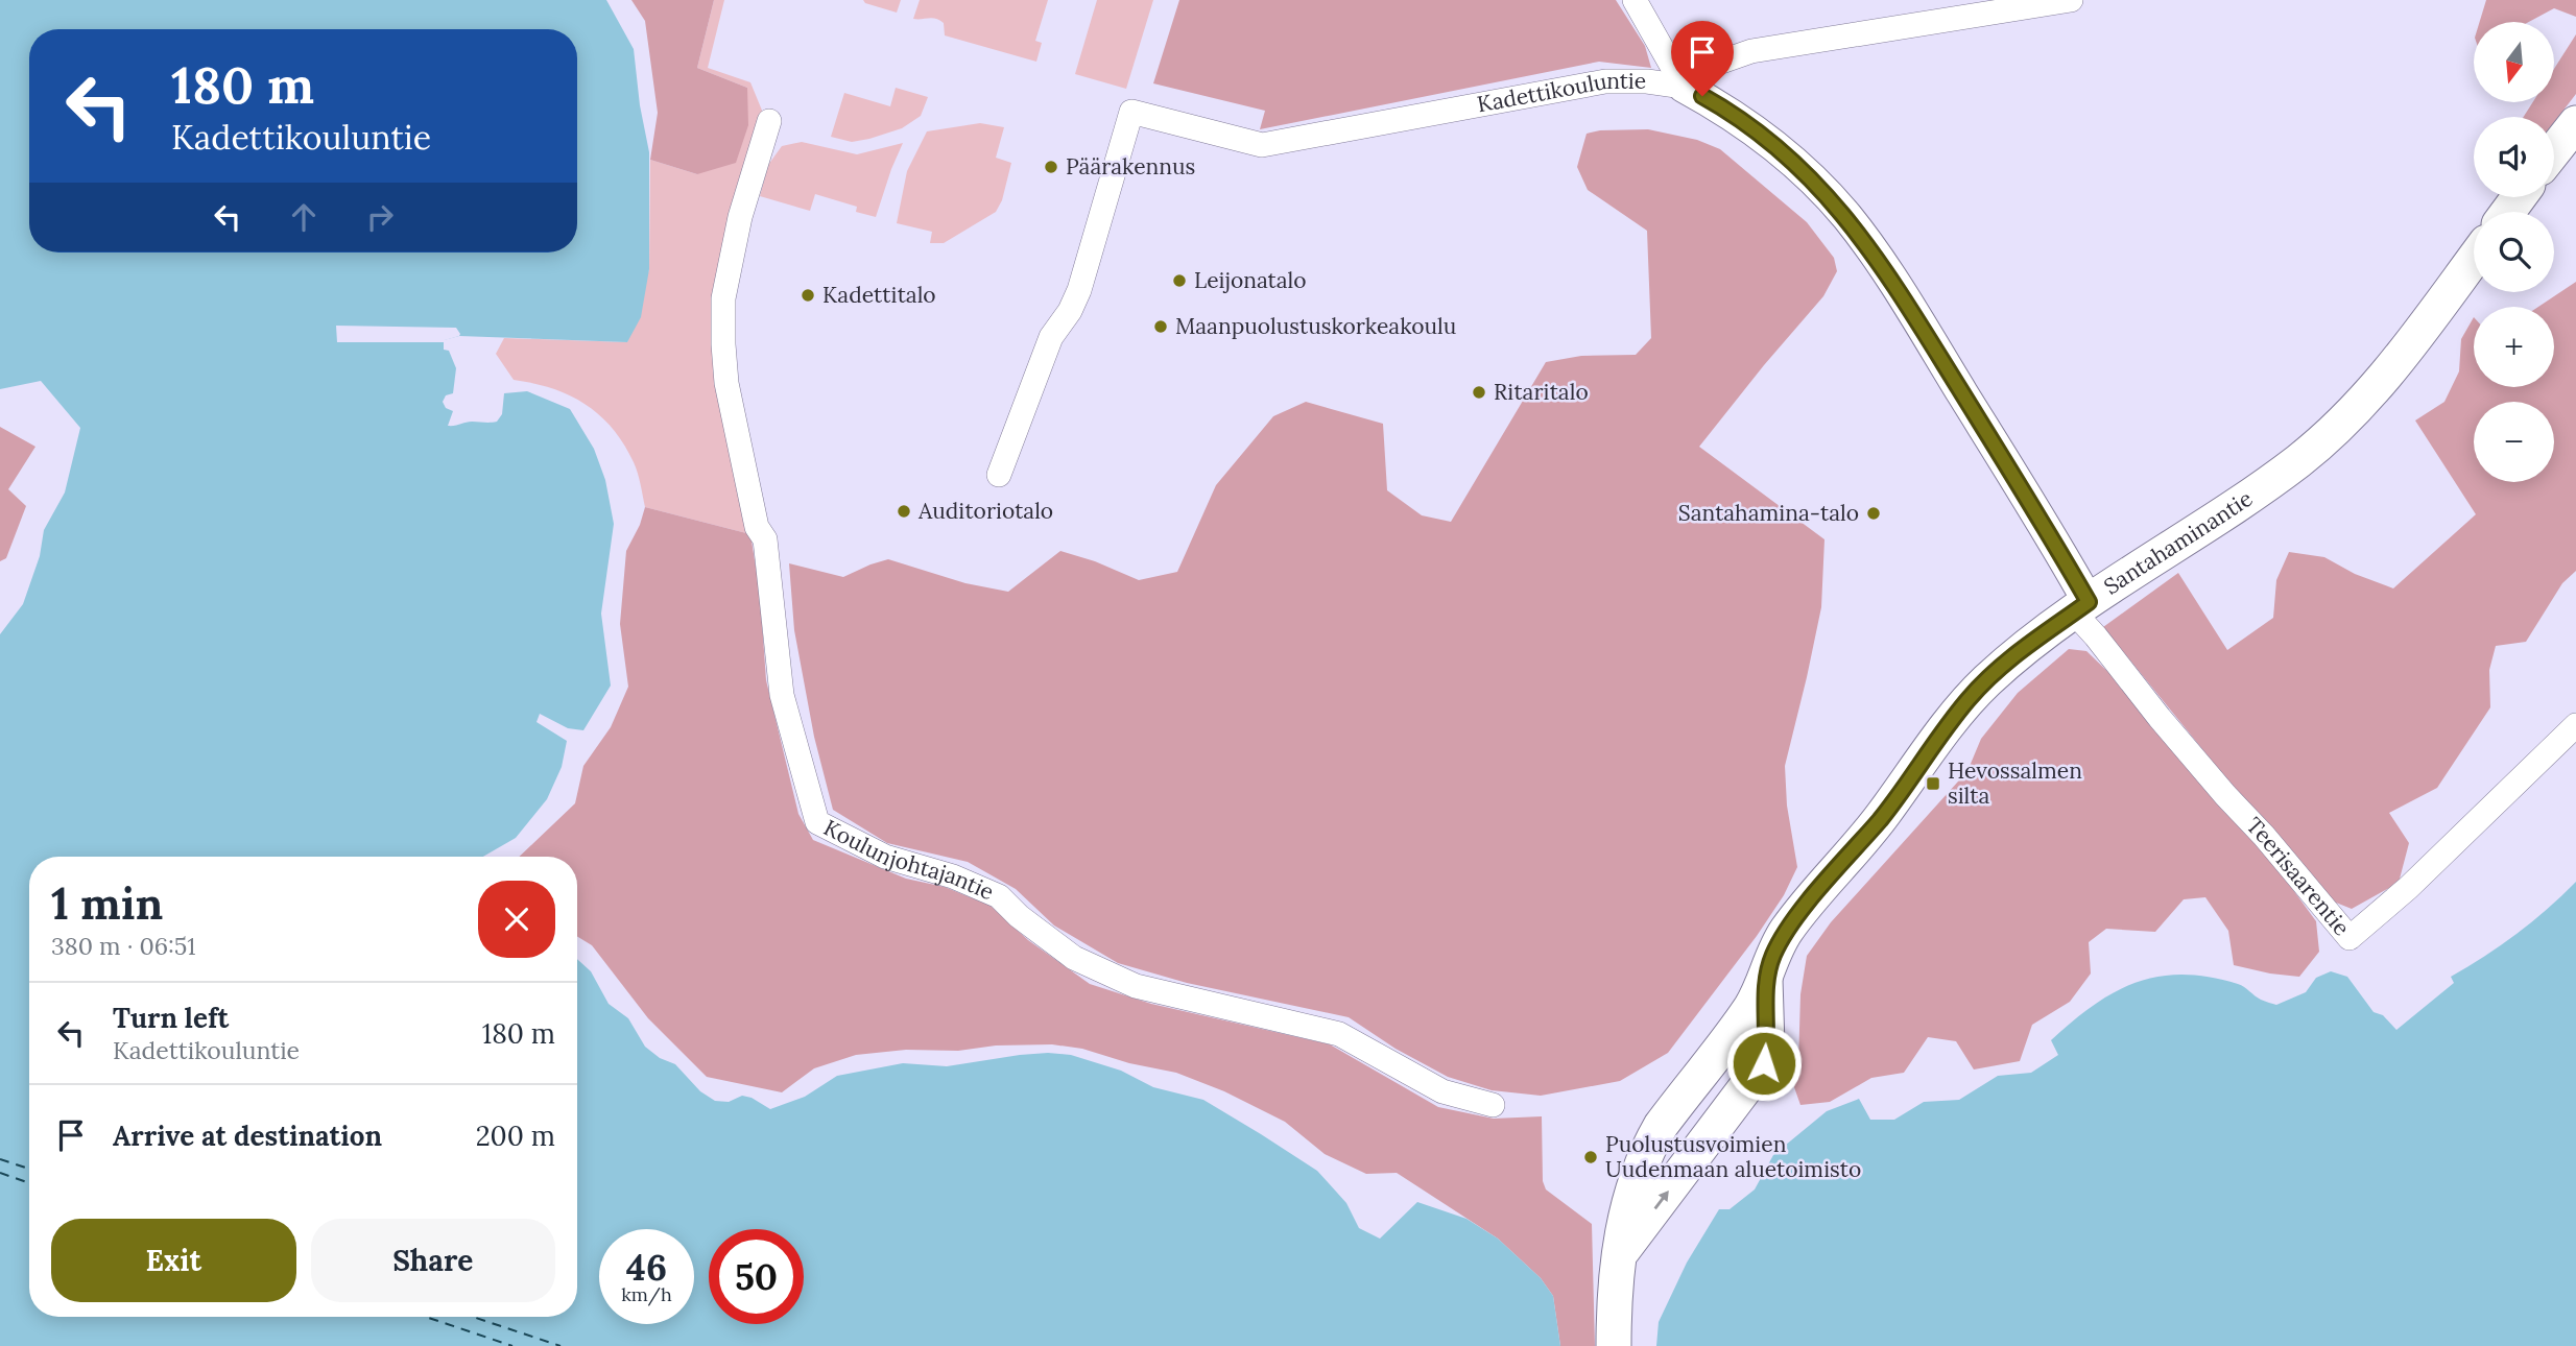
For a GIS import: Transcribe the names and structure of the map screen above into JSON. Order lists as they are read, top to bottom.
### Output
{
  "streets": {
    "main road": ["Santahaminantie"],
    "street": ["Kadettikouluntie", "Koulunjohtajantie", "Teerisaarentie"]
  },
  "crossings": [
    ["Kadettikouluntie", "Santahaminantie"],
    ["Kadettikouluntie", "Teerisaarentie"],
    ["Santahaminantie", "Teerisaarentie"]
  ],
  "places": {
    "other": [
      "Päärakennus",
      "Leijonatalo",
      "Kadettitalo",
      "Maanpuolustuskorkeakoulu",
      "Ritaritalo",
      "Auditoriotalo",
      "Santahamina-talo",
      "Puolustusvoimien Uudenmaan aluetoimisto"
    ],
    "transit": ["Hevossalmen silta"]
  },
  "north": "bottom",
  "page": {
    "map_buttons": ["+", "−"],
    "turn": ["180 m", "Kadettikouluntie"],
    "heading": ["1 min", "380 m · 06:51"],
    "list": [
      {
        "name": "Turn left",
        "note": "Kadettikouluntie",
        "value": "180 m"
      },
      {
        "name": "Arrive at destination",
        "value": "200 m"
      }
    ],
    "buttons": ["Exit", "Share"],
    "speed": "46 km/h",
    "limit": "50"
  }
}
